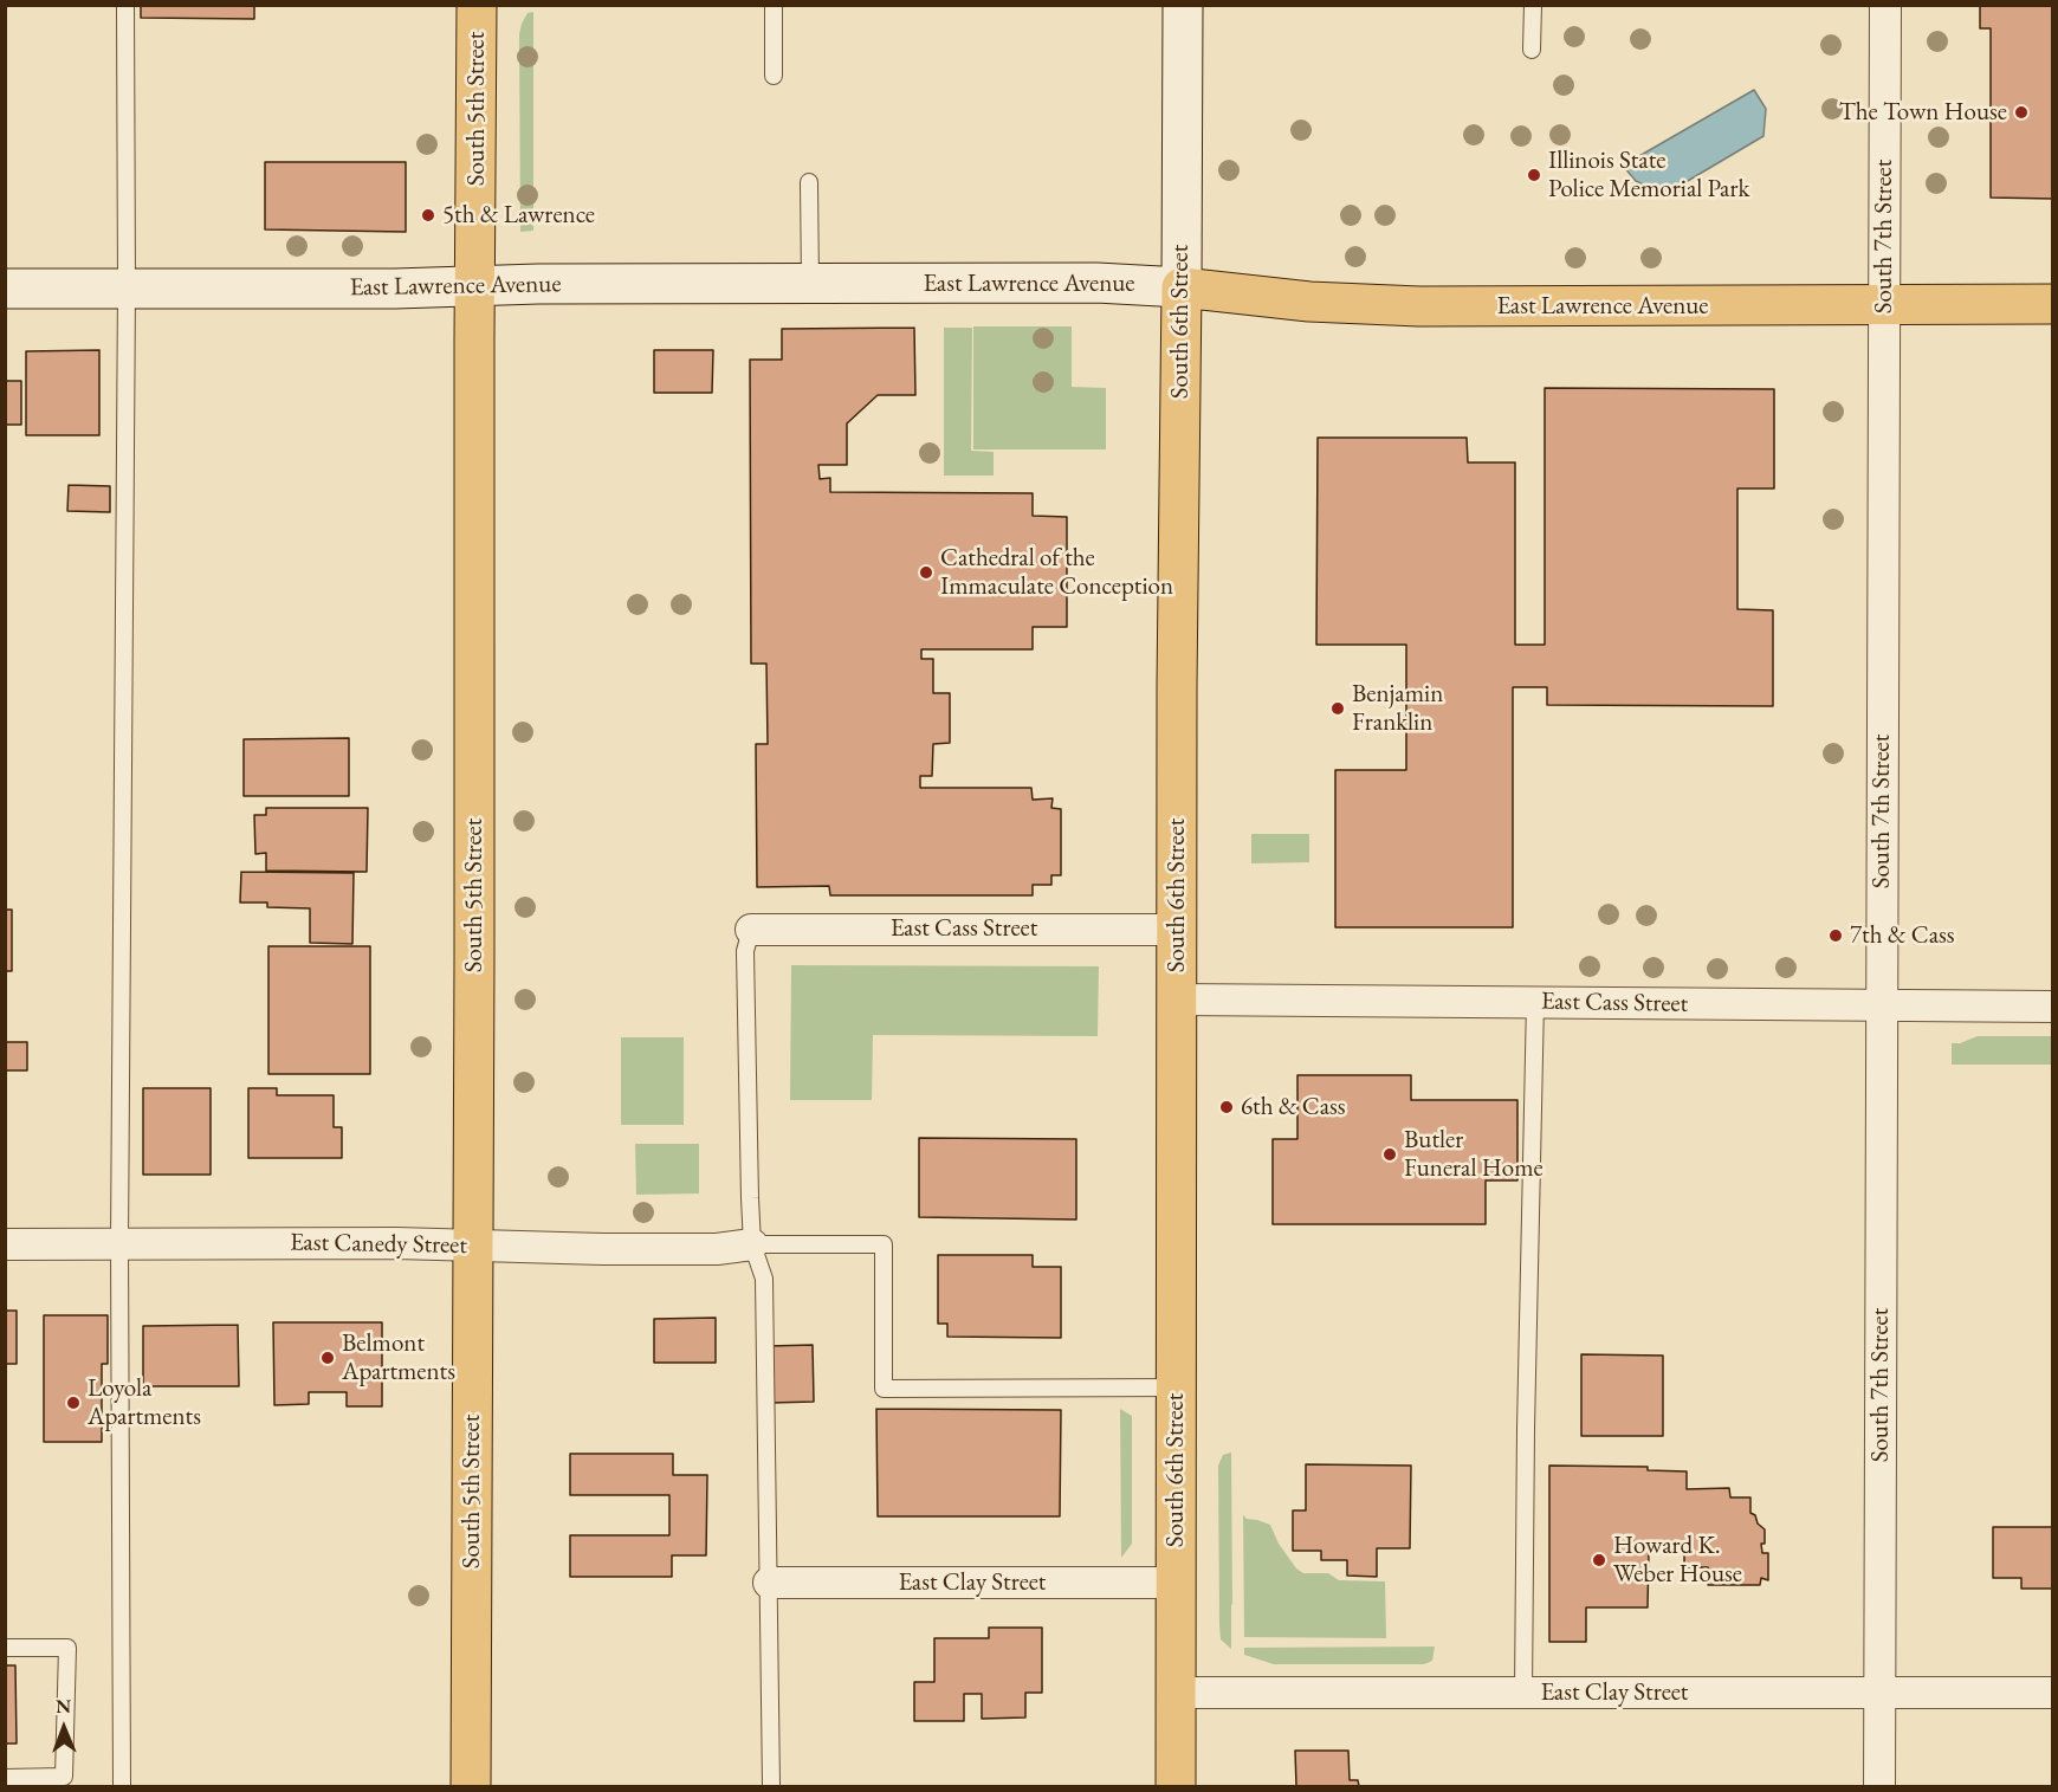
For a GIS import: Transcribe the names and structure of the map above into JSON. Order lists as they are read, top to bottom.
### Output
{
  "streets": {
    "main road": ["South 5th Street", "East Lawrence Avenue", "South 6th Street"],
    "street": [
      "South 7th Street",
      "East Cass Street",
      "East Canedy Street",
      "East Clay Street"
    ]
  },
  "crossings": [
    ["South 5th Street", "East Lawrence Avenue"],
    ["South 5th Street", "East Canedy Street"],
    ["South 7th Street", "East Lawrence Avenue"],
    ["South 7th Street", "East Cass Street"],
    ["South 7th Street", "East Clay Street"],
    ["East Lawrence Avenue", "South 6th Street"],
    ["South 6th Street", "East Cass Street"],
    ["South 6th Street", "East Clay Street"]
  ],
  "places": [
    "The Town House",
    "Illinois State Police Memorial Park",
    "5th & Lawrence",
    "Cathedral of the Immaculate Conception",
    "Benjamin Franklin",
    "7th & Cass",
    "6th & Cass",
    "Butler Funeral Home",
    "Belmont Apartments",
    "Loyola Apartments",
    "Howard K. Weber House"
  ],
  "north": "top"
}
